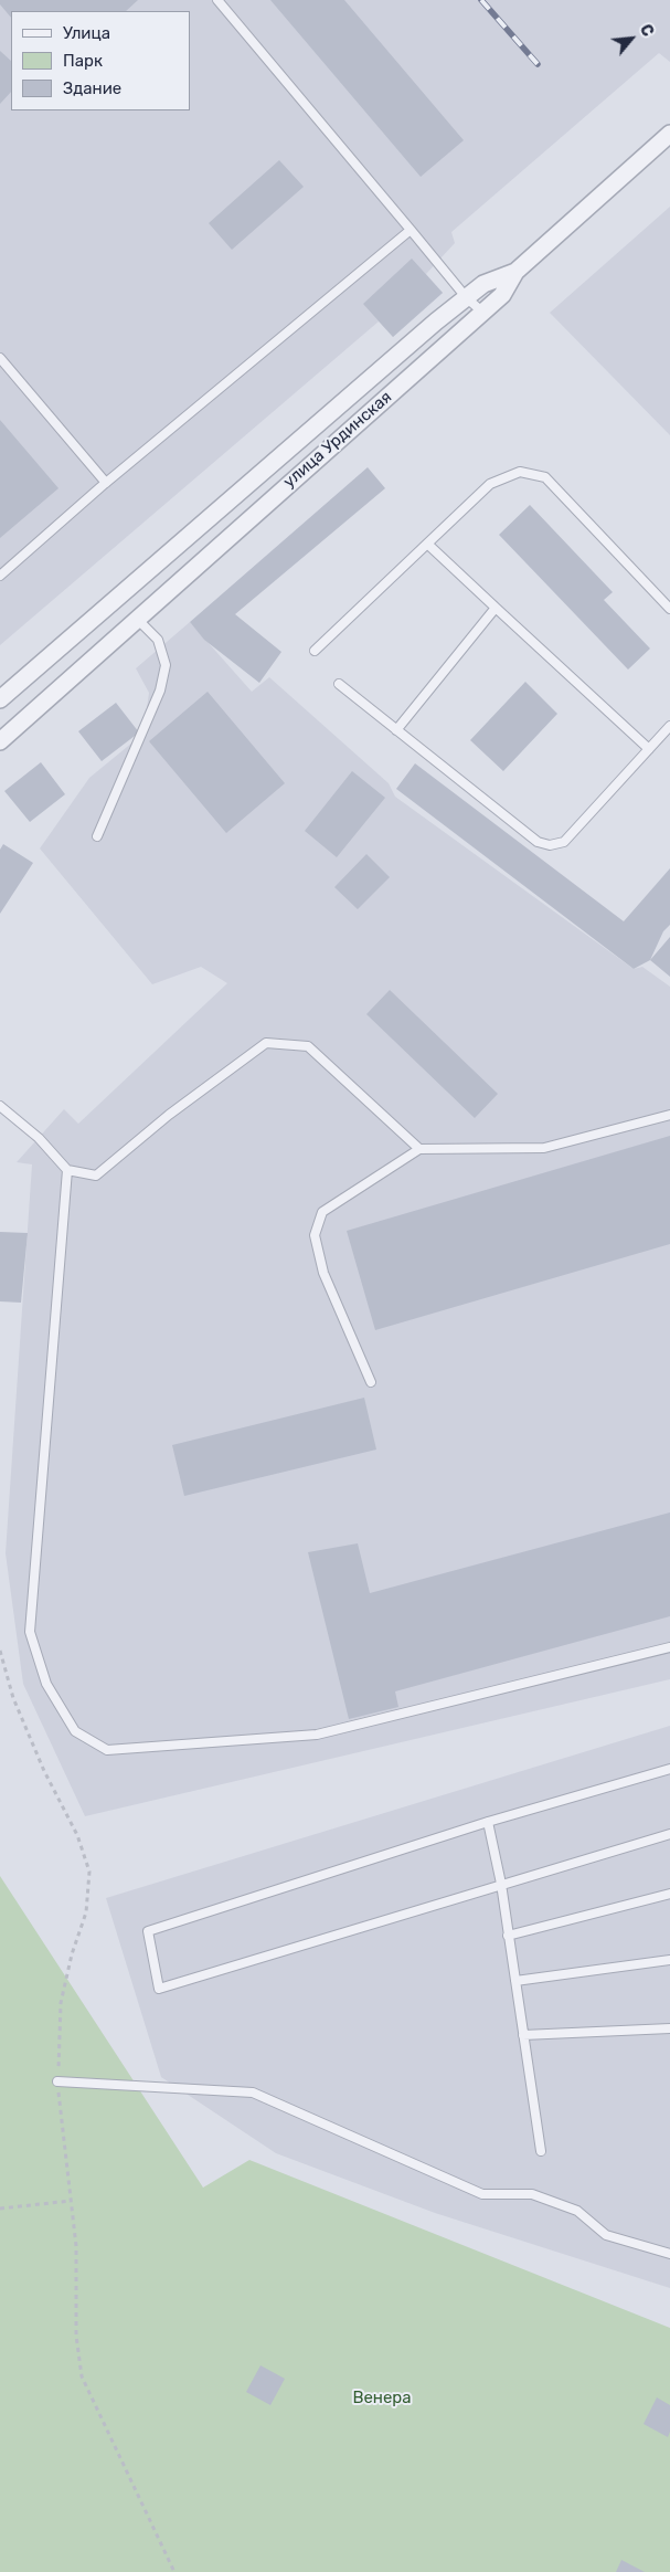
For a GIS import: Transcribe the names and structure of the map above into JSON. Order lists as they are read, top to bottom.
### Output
{
  "streets": {
    "street": ["улица Урдинская"]
  },
  "parks": ["Венера"],
  "legend": ["Улица", "Парк", "Здание"],
  "north": "top right"
}
